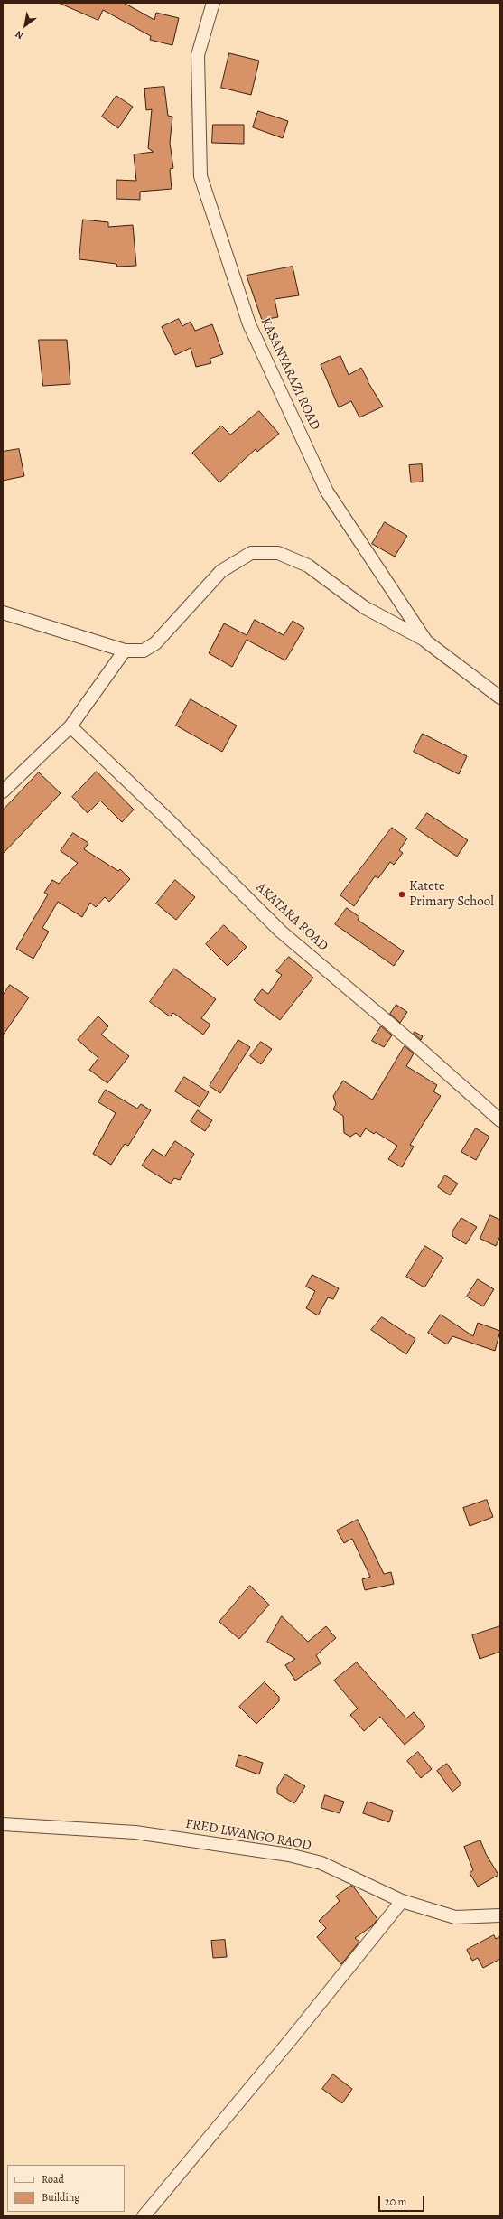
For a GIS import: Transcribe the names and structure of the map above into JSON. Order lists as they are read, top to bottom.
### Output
{
  "streets": {
    "street": ["KASANYARAZI ROAD", "AKATARA ROAD", "FRED LWANGO RAOD"]
  },
  "places": ["Katete Primary School"],
  "legend": ["Road", "Building"],
  "scale_bar": "20 m",
  "north": "bottom left"
}
